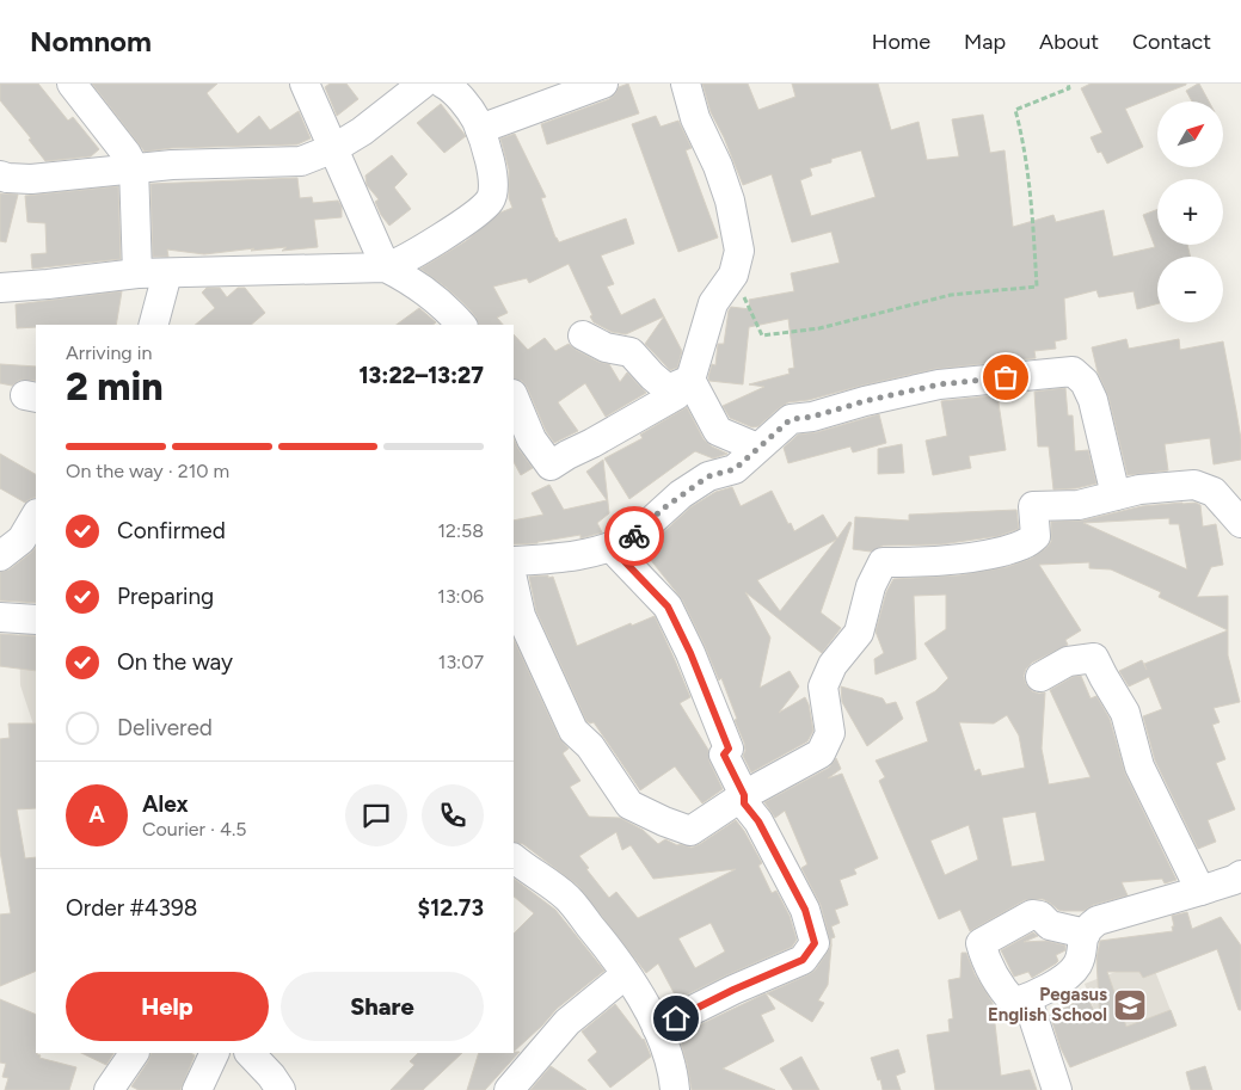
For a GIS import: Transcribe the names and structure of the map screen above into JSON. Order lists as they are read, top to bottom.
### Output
{
  "places": {
    "school or university": ["Pegasus English School"]
  },
  "north": "top right",
  "page": {
    "header": "Nomnom",
    "nav": [
      "Home",
      "Map",
      "About",
      "Contact"
    ],
    "map_buttons": ["+", "−"],
    "heading": ["2 min", "Arriving in", "13:22–13:27"],
    "panel": [
      "Alex",
      "Courier · 4.5",
      "Order #4398",
      "$12.73"
    ],
    "bar": "On the way · 210 m",
    "list": [
      ["Confirmed", "12:58"],
      ["Preparing", "13:06"],
      ["On the way", "13:07"],
      "Delivered"
    ],
    "round": "A",
    "buttons": ["Help", "Share"]
  }
}
